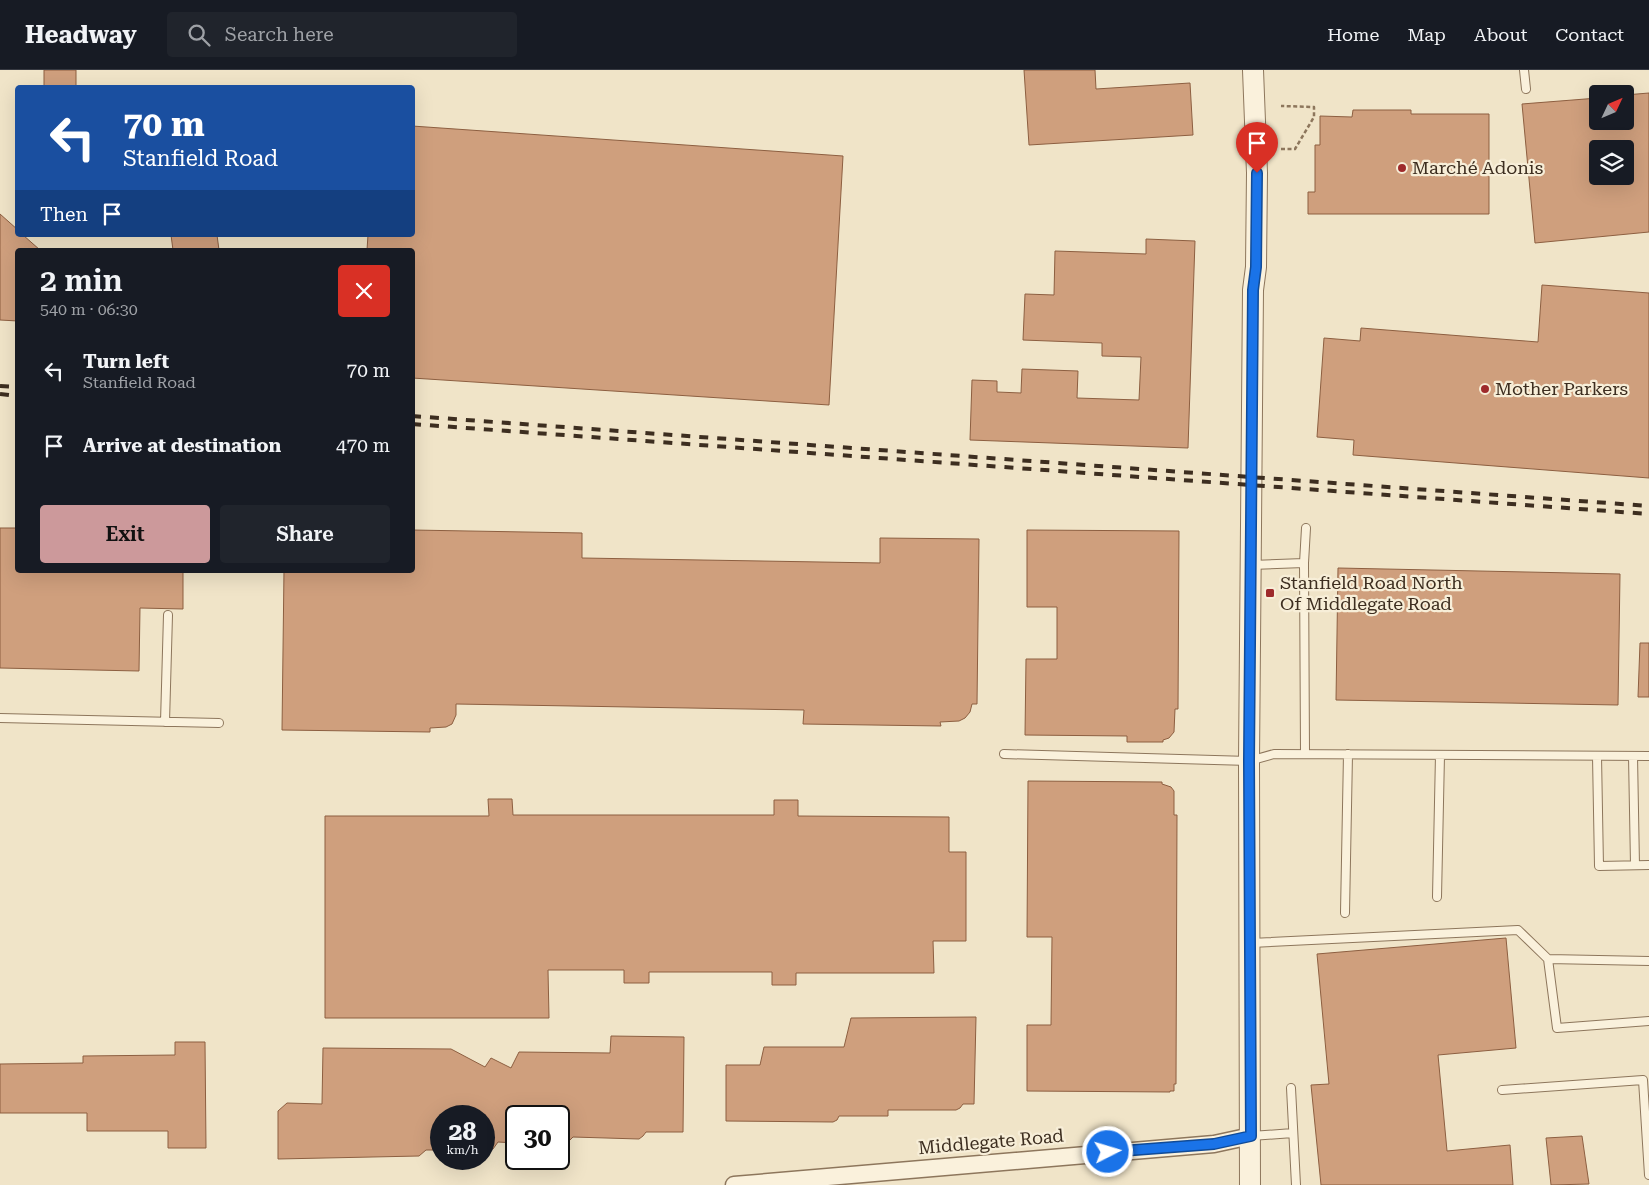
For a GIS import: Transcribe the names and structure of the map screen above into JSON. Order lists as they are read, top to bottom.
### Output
{
  "streets": {
    "street": ["Middlegate Road"]
  },
  "places": {
    "other": ["Marché Adonis", "Mother Parkers"],
    "transit": ["Stanfield Road North Of Middlegate Road"]
  },
  "north": "top right",
  "page": {
    "header": "Headway",
    "search": "Search here",
    "nav": [
      "Home",
      "Map",
      "About",
      "Contact"
    ],
    "turn": ["70 m", "Stanfield Road"],
    "then": "Then",
    "heading": ["2 min", "540 m · 06:30"],
    "list": [
      {
        "name": "Turn left",
        "note": "Stanfield Road",
        "value": "70 m"
      },
      {
        "name": "Arrive at destination",
        "value": "470 m"
      }
    ],
    "buttons": ["Exit", "Share"],
    "speed": "28 km/h",
    "limit": "30"
  }
}
